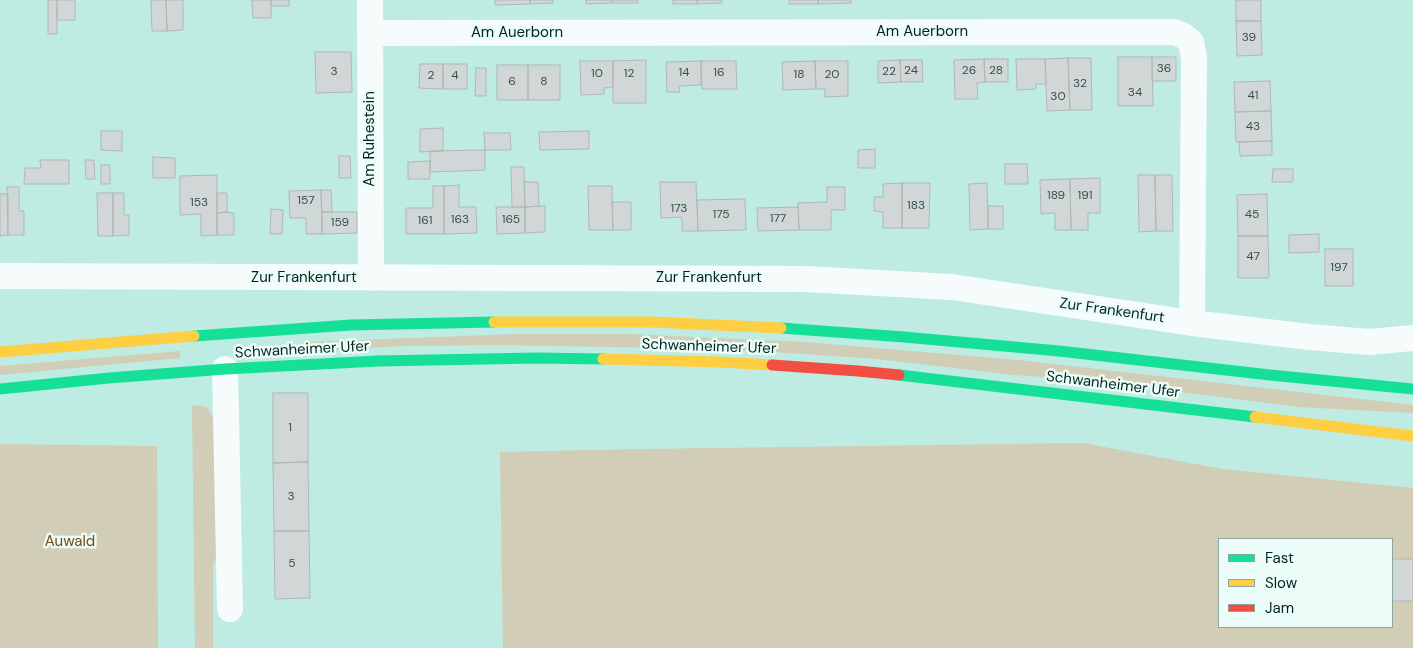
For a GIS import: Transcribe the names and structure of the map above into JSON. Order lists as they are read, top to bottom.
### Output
{
  "streets": {
    "main road": ["Schwanheimer Ufer"],
    "street": ["Am Auerborn", "Am Ruhestein", "Zur Frankenfurt"]
  },
  "crossings": [
    ["Am Auerborn", "Am Ruhestein"],
    ["Am Auerborn", "Zur Frankenfurt"],
    ["Am Ruhestein", "Zur Frankenfurt"]
  ],
  "parks": ["Auwald"],
  "house_numbers": [
    "39",
    "36",
    "24",
    "26",
    "28",
    "3",
    "22",
    "14",
    "16",
    "10",
    "12",
    "18",
    "20",
    "2",
    "4",
    "6",
    "8",
    "32",
    "34",
    "41",
    "30",
    "43",
    "189",
    "191",
    "157",
    "153",
    "183",
    "173",
    "175",
    "45",
    "177",
    "163",
    "165",
    "161",
    "159",
    "47",
    "197",
    "1",
    "3",
    "5"
  ],
  "legend": ["Fast", "Slow", "Jam"]
}
